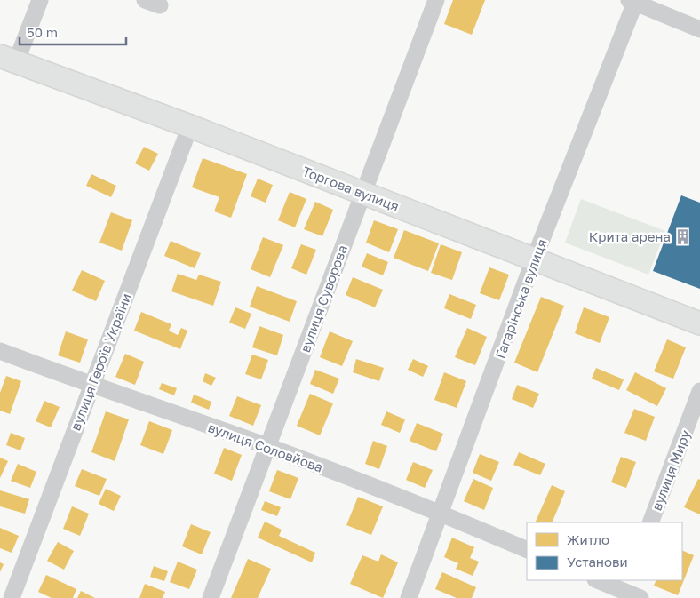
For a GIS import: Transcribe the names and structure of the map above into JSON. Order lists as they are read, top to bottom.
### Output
{
  "streets": {
    "main road": ["Торгова вулиця"],
    "street": [
      "вулиця Суворова",
      "Гагарінська вулиця",
      "вулиця Героїв України",
      "вулиця Соловйова",
      "вулиця Миру"
    ]
  },
  "crossings": [
    ["Торгова вулиця", "вулиця Суворова"],
    ["Торгова вулиця", "Гагарінська вулиця"],
    ["Торгова вулиця", "вулиця Героїв України"],
    ["вулиця Суворова", "вулиця Соловйова"],
    ["Гагарінська вулиця", "вулиця Соловйова"],
    ["вулиця Героїв України", "вулиця Соловйова"]
  ],
  "places": {
    "building": ["Крита арена"]
  },
  "legend": ["Житло", "Установи"],
  "scale_bar": "50 m"
}
